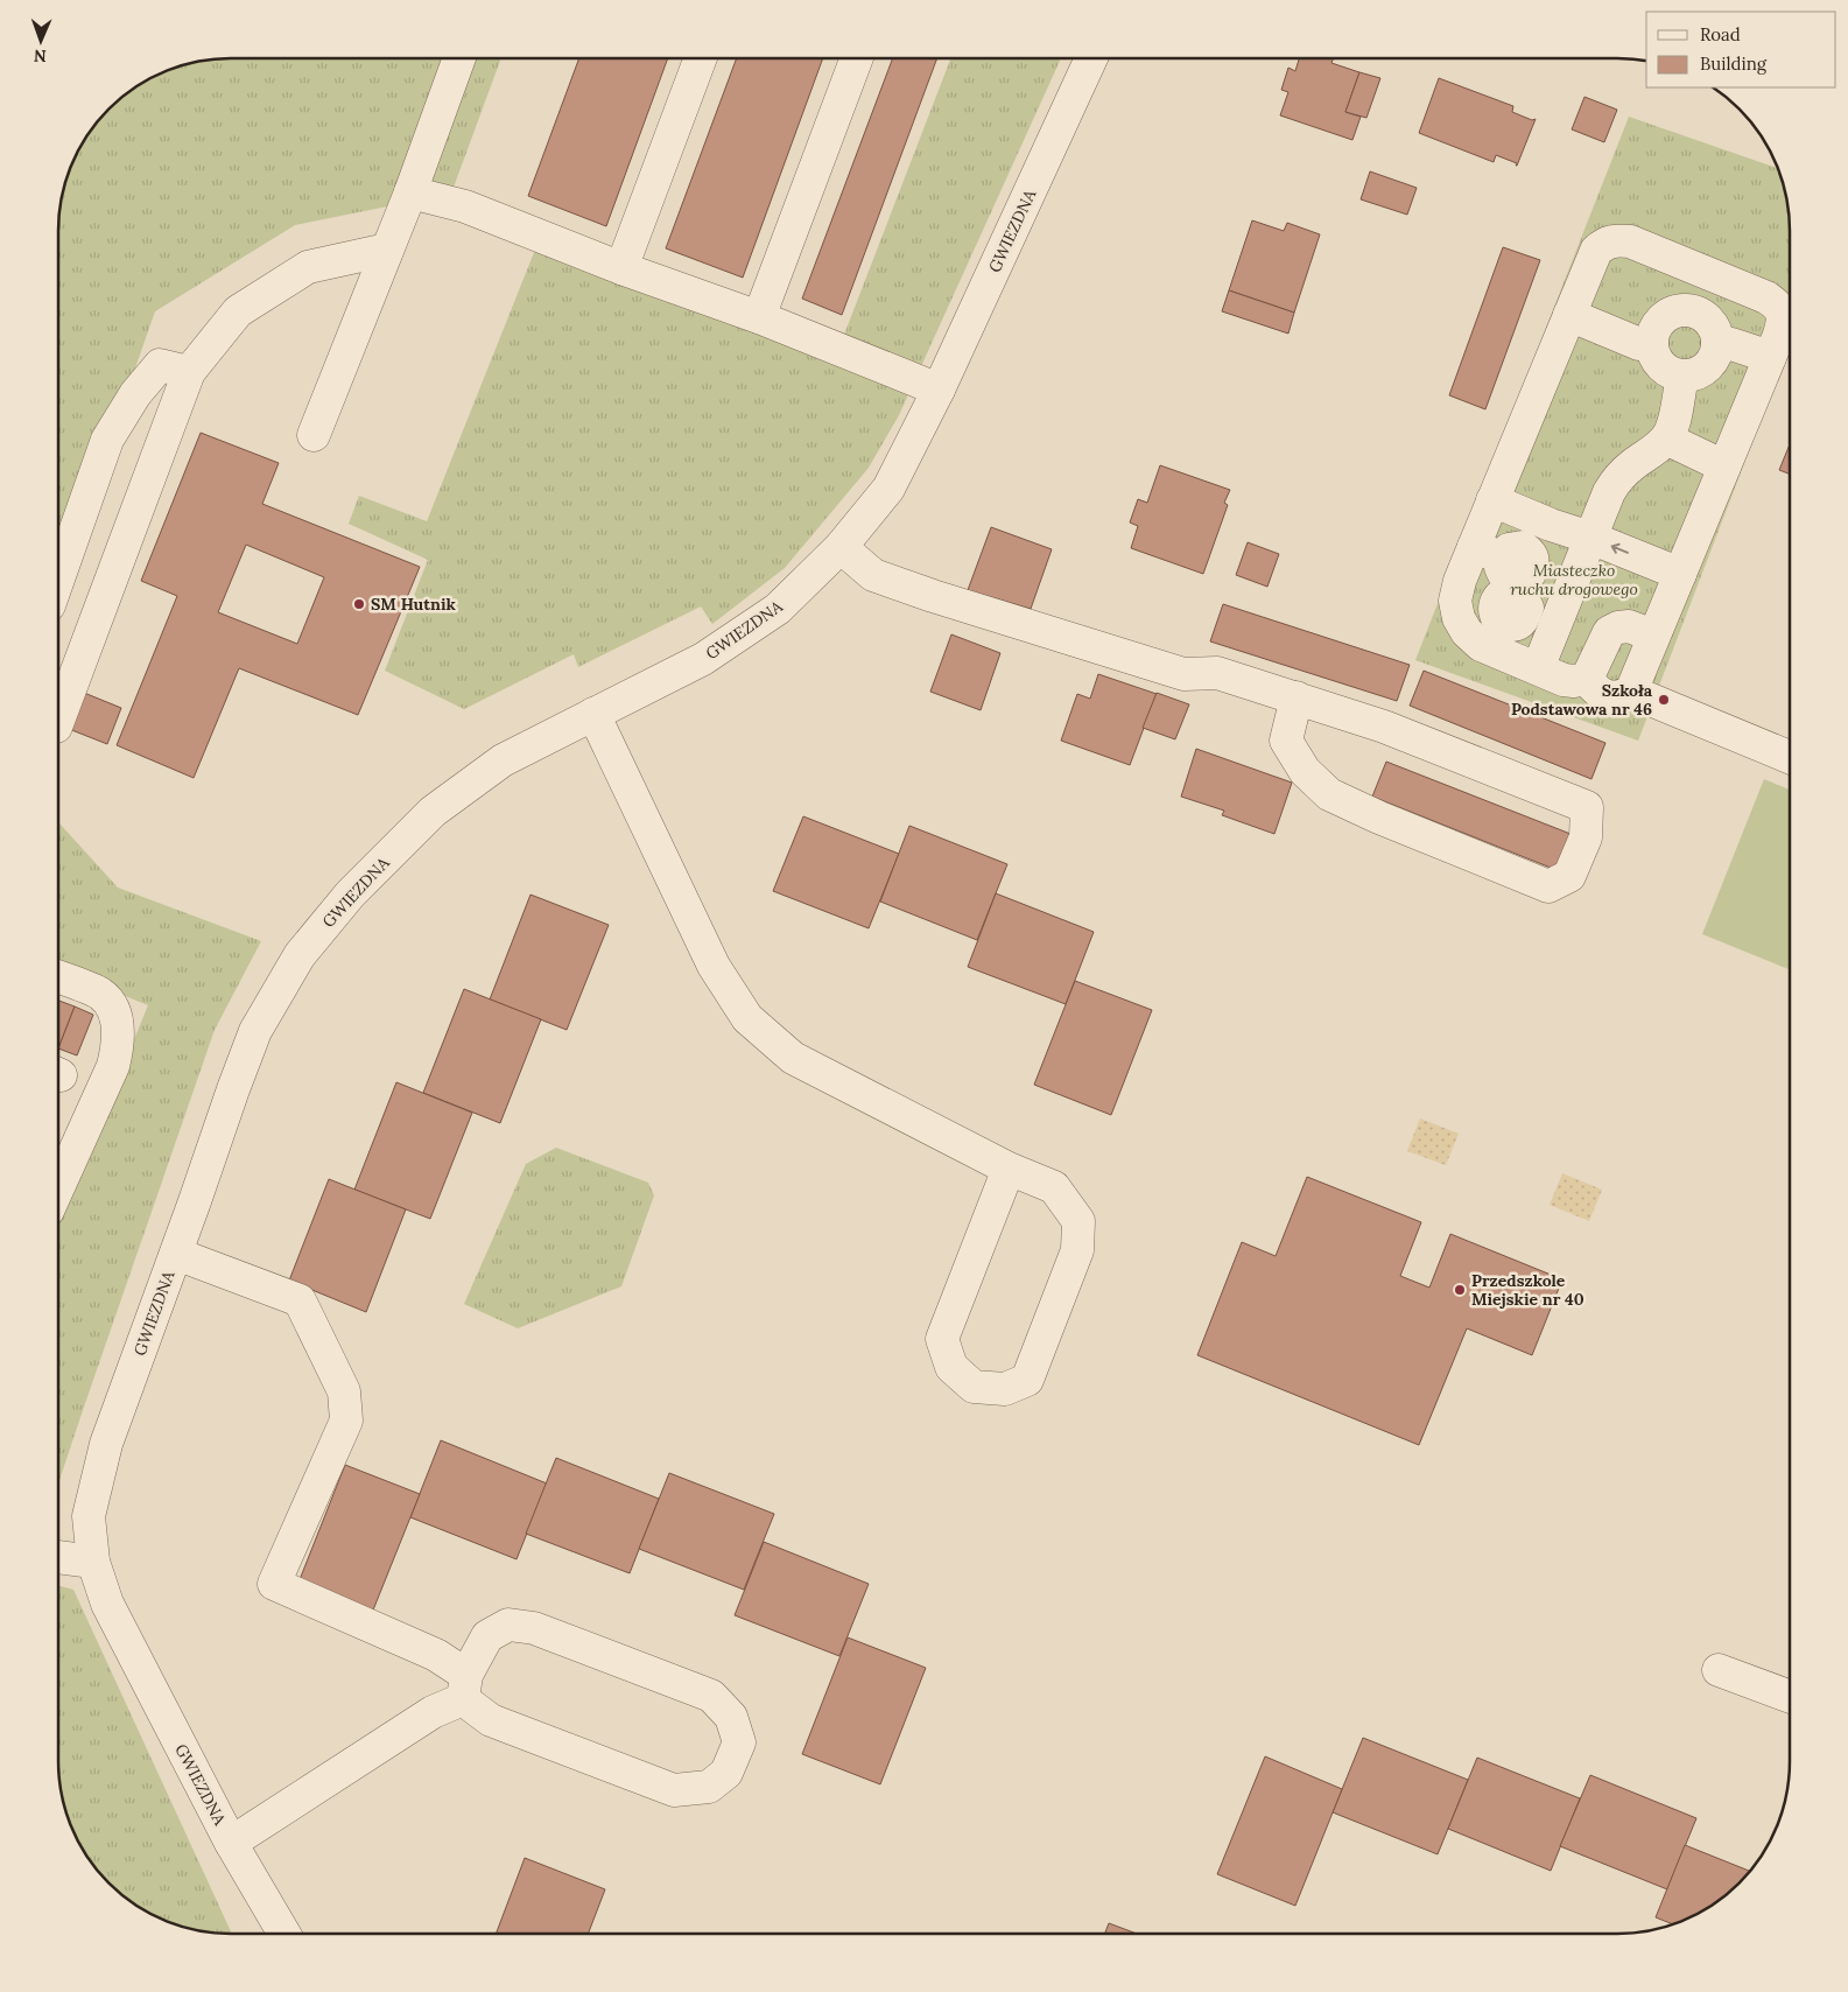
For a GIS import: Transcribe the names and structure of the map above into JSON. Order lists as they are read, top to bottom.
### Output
{
  "streets": {
    "street": ["GWIEZDNA"]
  },
  "parks": ["Miasteczko ruchu drogowego"],
  "places": ["SM Hutnik", "Szkoła Podstawowa nr 46", "Przedszkole Miejskie nr 40"],
  "legend": ["Road", "Building"],
  "north": "bottom"
}
